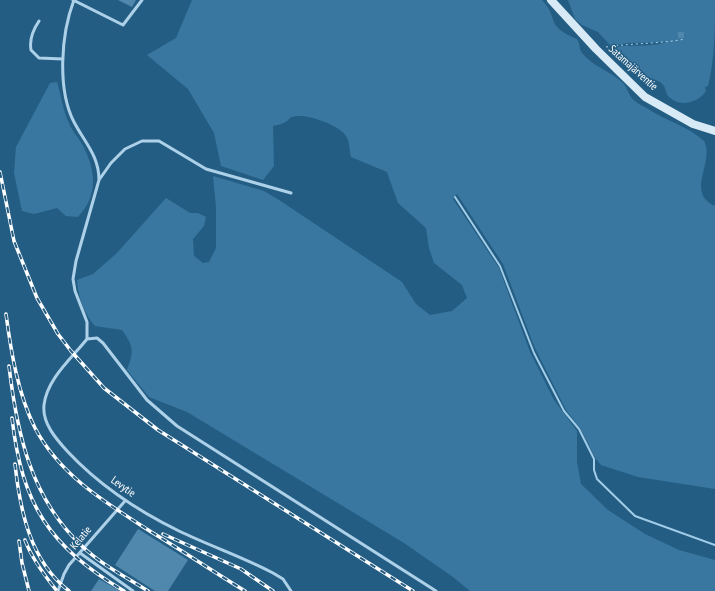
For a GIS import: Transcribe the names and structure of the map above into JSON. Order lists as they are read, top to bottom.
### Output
{
  "streets": {
    "street": ["Satamajärventie"],
    "lane": ["Levytie", "Kelatie"]
  },
  "crossings": [
    ["Levytie", "Kelatie"]
  ]
}
